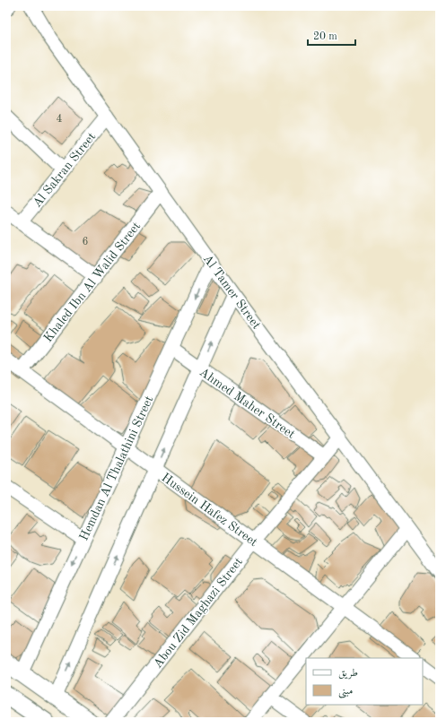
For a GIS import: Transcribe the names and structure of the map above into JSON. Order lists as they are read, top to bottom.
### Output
{
  "streets": {
    "street": [
      "Al Sakran Street",
      "Khaled Ibn Al Walid Street",
      "Al Tamer Street",
      "Ahmed Maher Street",
      "Hemdan Al Thalathini Street",
      "Hussein Hafez Street",
      "Abou Zid Maghazi Street"
    ]
  },
  "crossings": [
    ["Al Sakran Street", "Al Tamer Street"],
    ["Khaled Ibn Al Walid Street", "Al Tamer Street"],
    ["Khaled Ibn Al Walid Street", "Hussein Hafez Street"],
    ["Al Tamer Street", "Hemdan Al Thalathini Street"],
    ["Al Tamer Street", "Abou Zid Maghazi Street"],
    ["Ahmed Maher Street", "Hemdan Al Thalathini Street"],
    ["Ahmed Maher Street", "Abou Zid Maghazi Street"],
    ["Hemdan Al Thalathini Street", "Hussein Hafez Street"],
    ["Hussein Hafez Street", "Abou Zid Maghazi Street"]
  ],
  "house_numbers": ["4", "6"],
  "legend": ["طريق", "مبنى"],
  "scale_bar": "20 m"
}
